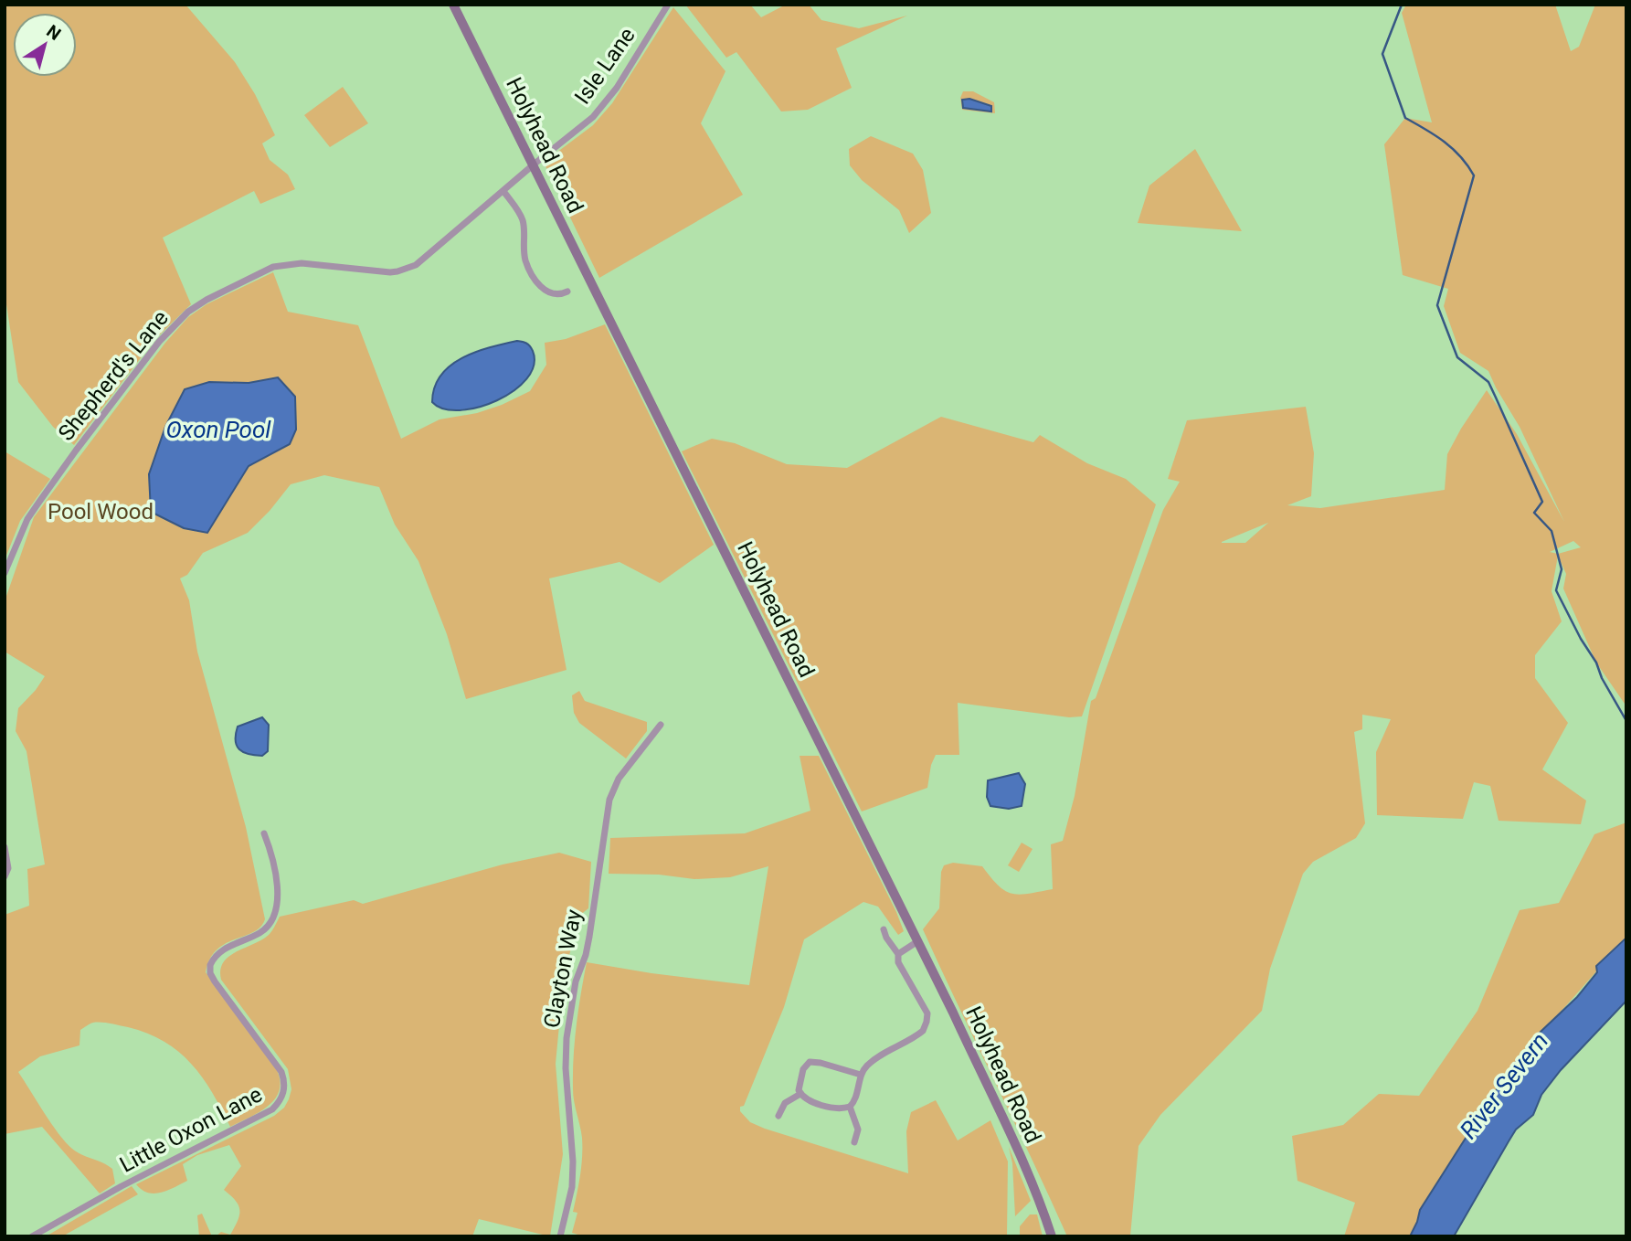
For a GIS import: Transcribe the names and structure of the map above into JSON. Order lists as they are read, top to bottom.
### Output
{
  "streets": {
    "main road": ["Holyhead Road"],
    "street": [
      "Isle Lane",
      "Shepherd's Lane",
      "Clayton Way",
      "Little Oxon Lane"
    ]
  },
  "crossings": [
    ["Isle Lane", "Holyhead Road"],
    ["Isle Lane", "Shepherd's Lane"],
    ["Holyhead Road", "Shepherd's Lane"]
  ],
  "water": ["Oxon Pool", "River Severn"],
  "parks": ["Pool Wood"],
  "north": "top right"
}
